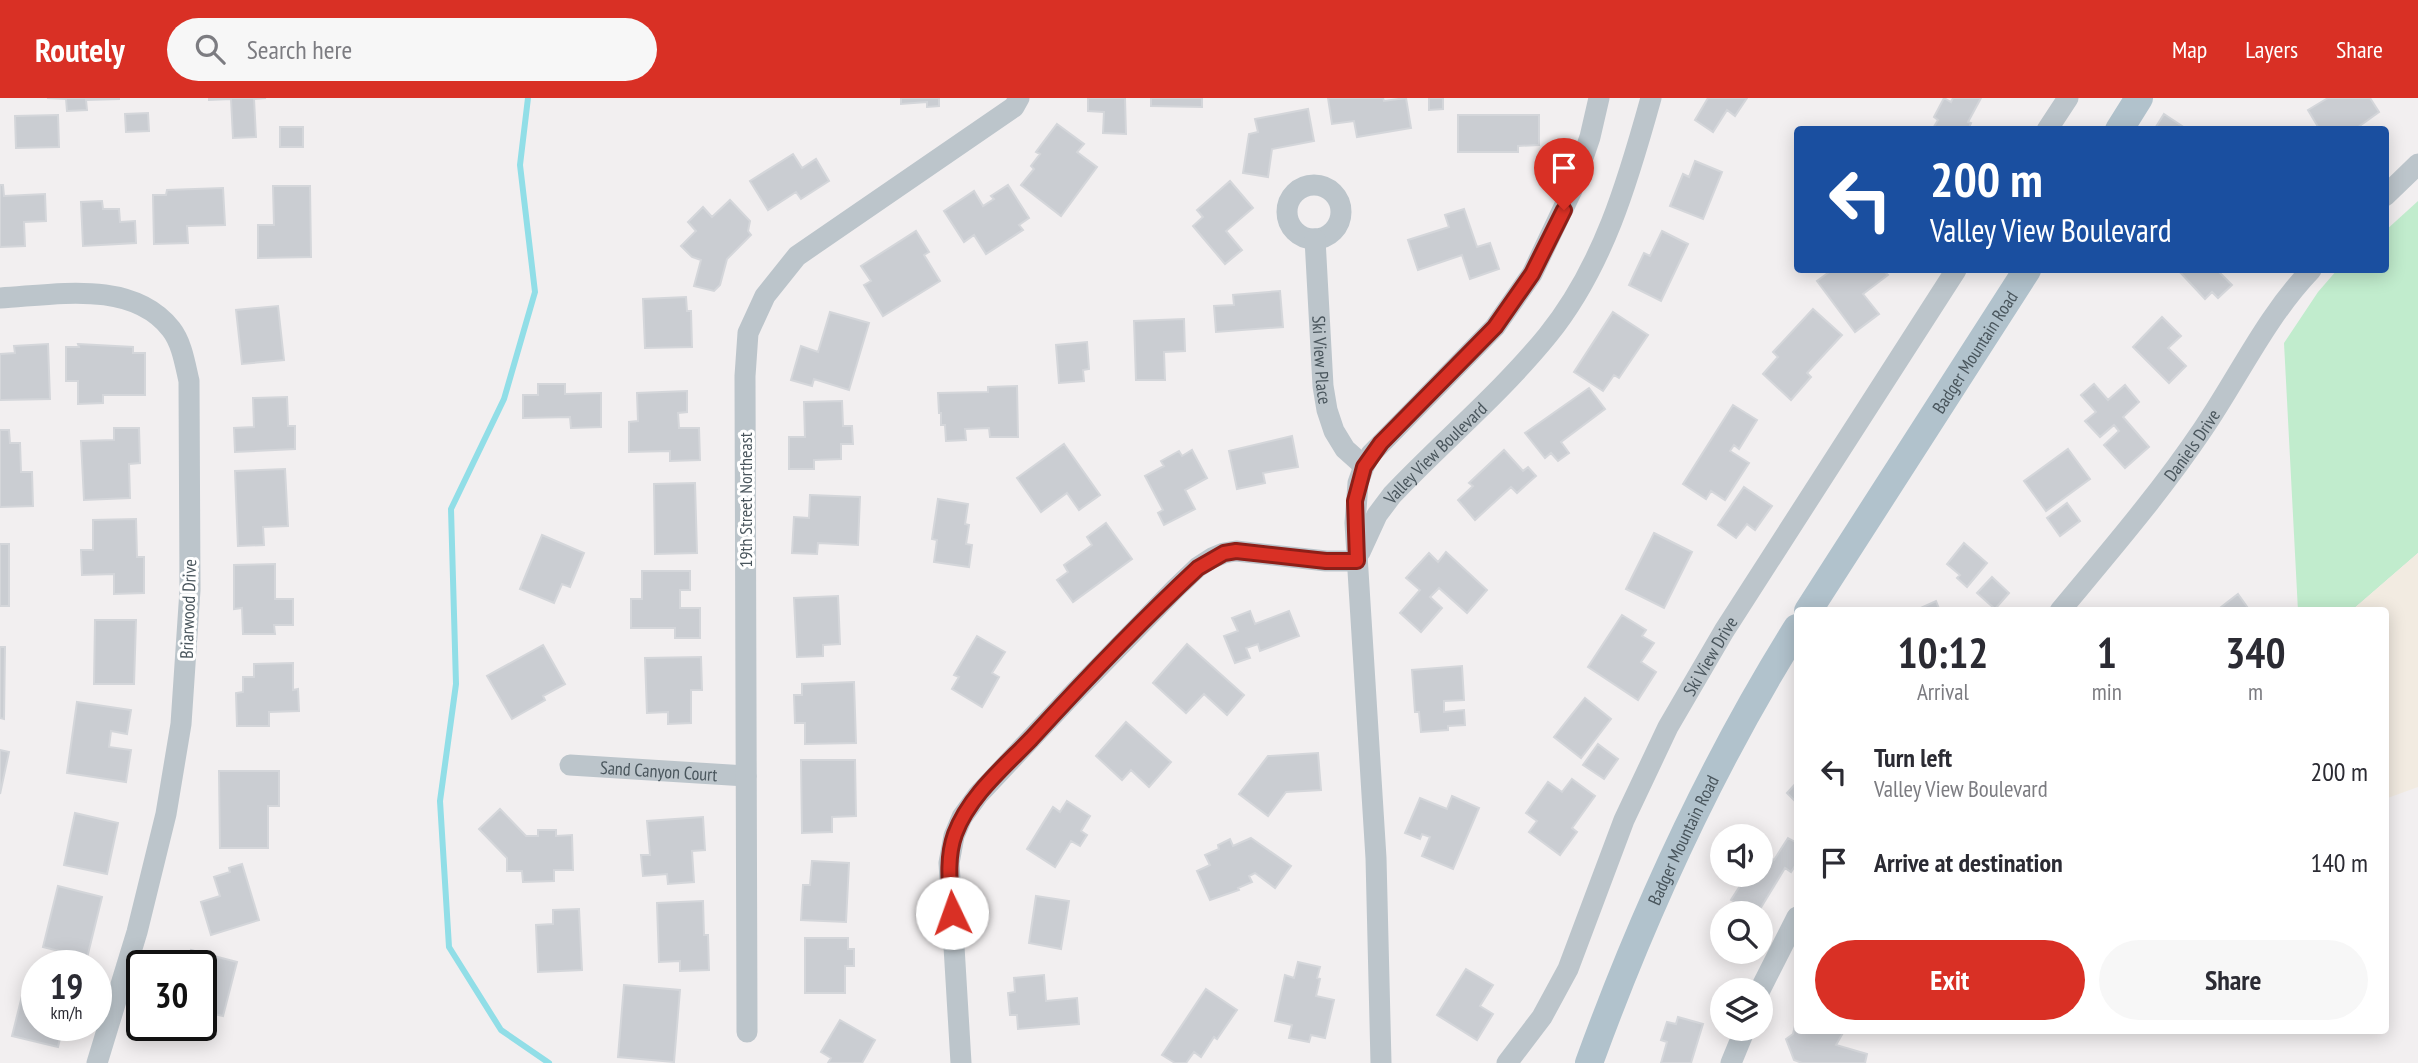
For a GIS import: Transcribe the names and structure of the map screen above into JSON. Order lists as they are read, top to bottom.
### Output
{
  "streets": {
    "main road": ["Badger Mountain Road"],
    "street": [
      "Ski View Place",
      "Daniels Drive",
      "Valley View Boulevard",
      "19th Street Northeast",
      "Briarwood Drive",
      "Ski View Drive",
      "Sand Canyon Court"
    ]
  },
  "crossings": [
    ["Ski View Place", "Valley View Boulevard"],
    ["19th Street Northeast", "Sand Canyon Court"]
  ],
  "page": {
    "header": "Routely",
    "search": "Search here",
    "nav": ["Map", "Layers", "Share"],
    "turn": ["200 m", "Valley View Boulevard"],
    "eta": [
      "10:12",
      "Arrival",
      "1",
      "min",
      "340",
      "m"
    ],
    "list": [
      {
        "name": "Turn left",
        "note": "Valley View Boulevard",
        "value": "200 m"
      },
      {
        "name": "Arrive at destination",
        "value": "140 m"
      }
    ],
    "buttons": ["Exit", "Share"],
    "speed": "19 km/h",
    "limit": "30"
  }
}
